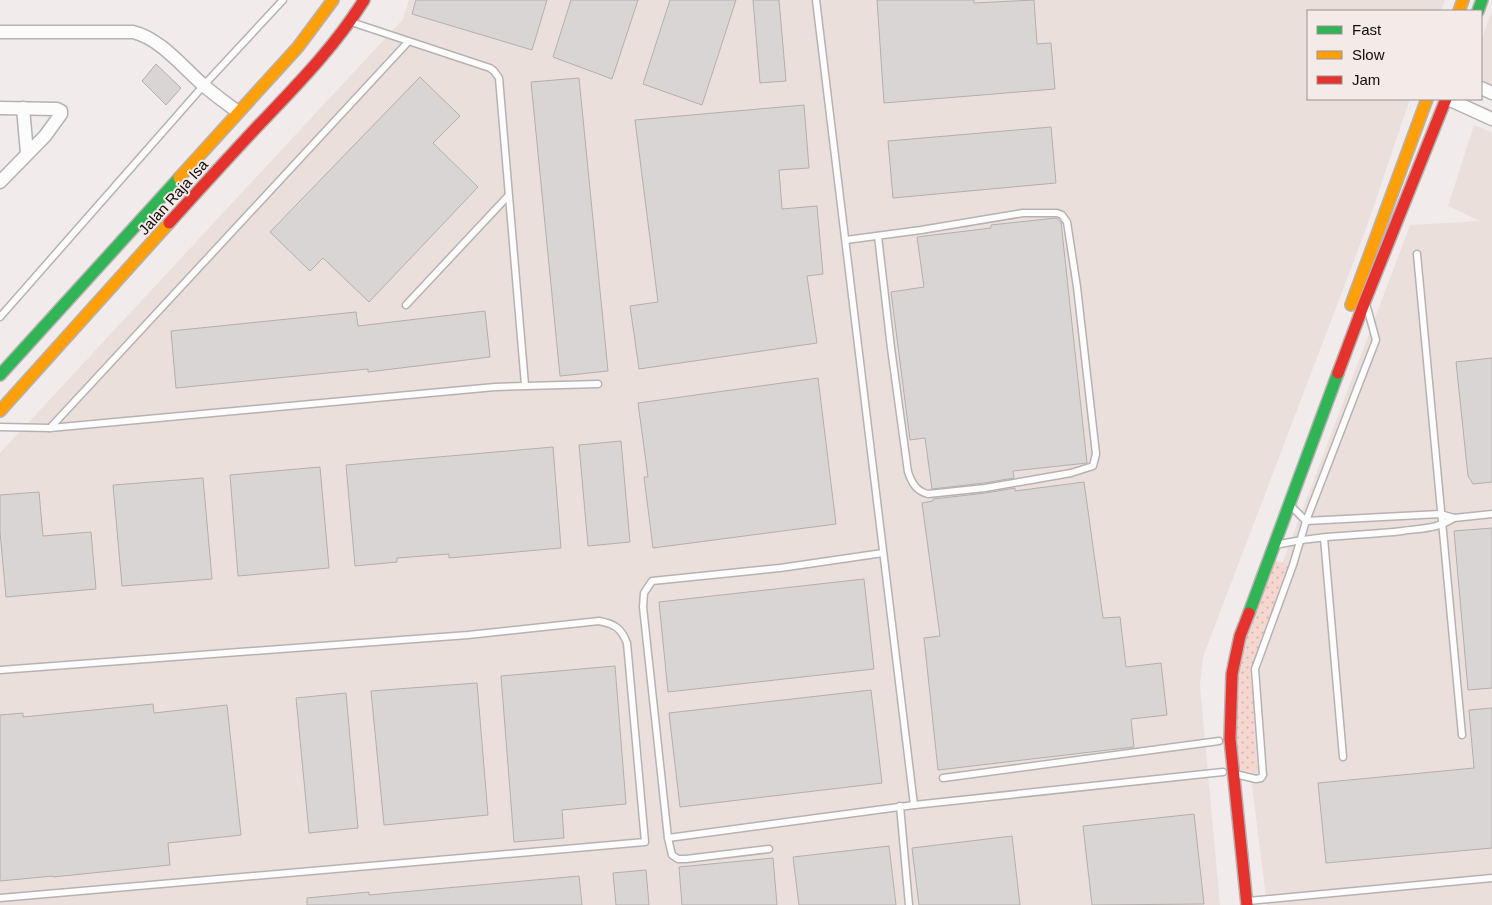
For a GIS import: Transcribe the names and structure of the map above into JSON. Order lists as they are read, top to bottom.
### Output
{
  "streets": {
    "main road": ["Jalan Raja Isa"]
  },
  "legend": ["Fast", "Slow", "Jam"]
}
